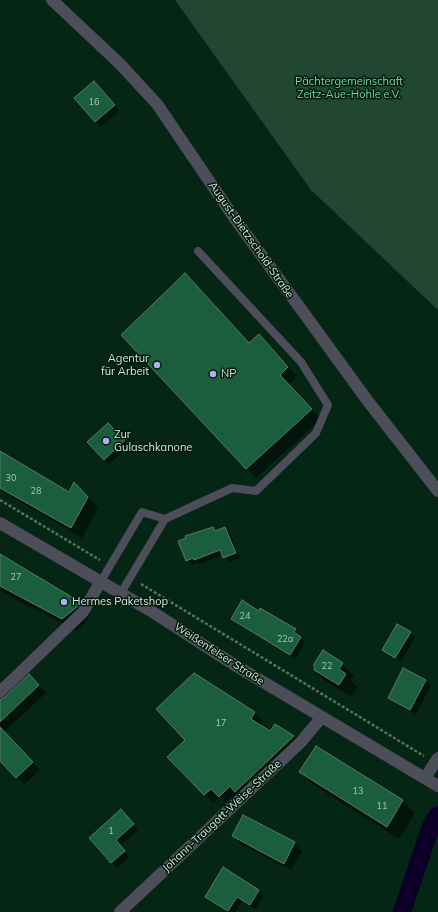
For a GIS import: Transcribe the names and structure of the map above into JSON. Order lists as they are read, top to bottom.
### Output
{
  "streets": {
    "street": ["August-Dietzschold-Straße", "Weißenfelser Straße", "Johann-Traugott-Weise-Straße"]
  },
  "crossings": [
    ["Weißenfelser Straße", "Johann-Traugott-Weise-Straße"]
  ],
  "parks": ["Pächtergemeinschaft Zeitz-Aue-Hohle e.V."],
  "places": [
    "Agentur für Arbeit",
    "NP",
    "Zur Gulaschkanone",
    "Hermes Paketshop"
  ],
  "house_numbers": [
    "16",
    "30",
    "28",
    "27",
    "24",
    "22a",
    "22",
    "17",
    "13",
    "11",
    "1"
  ]
}
